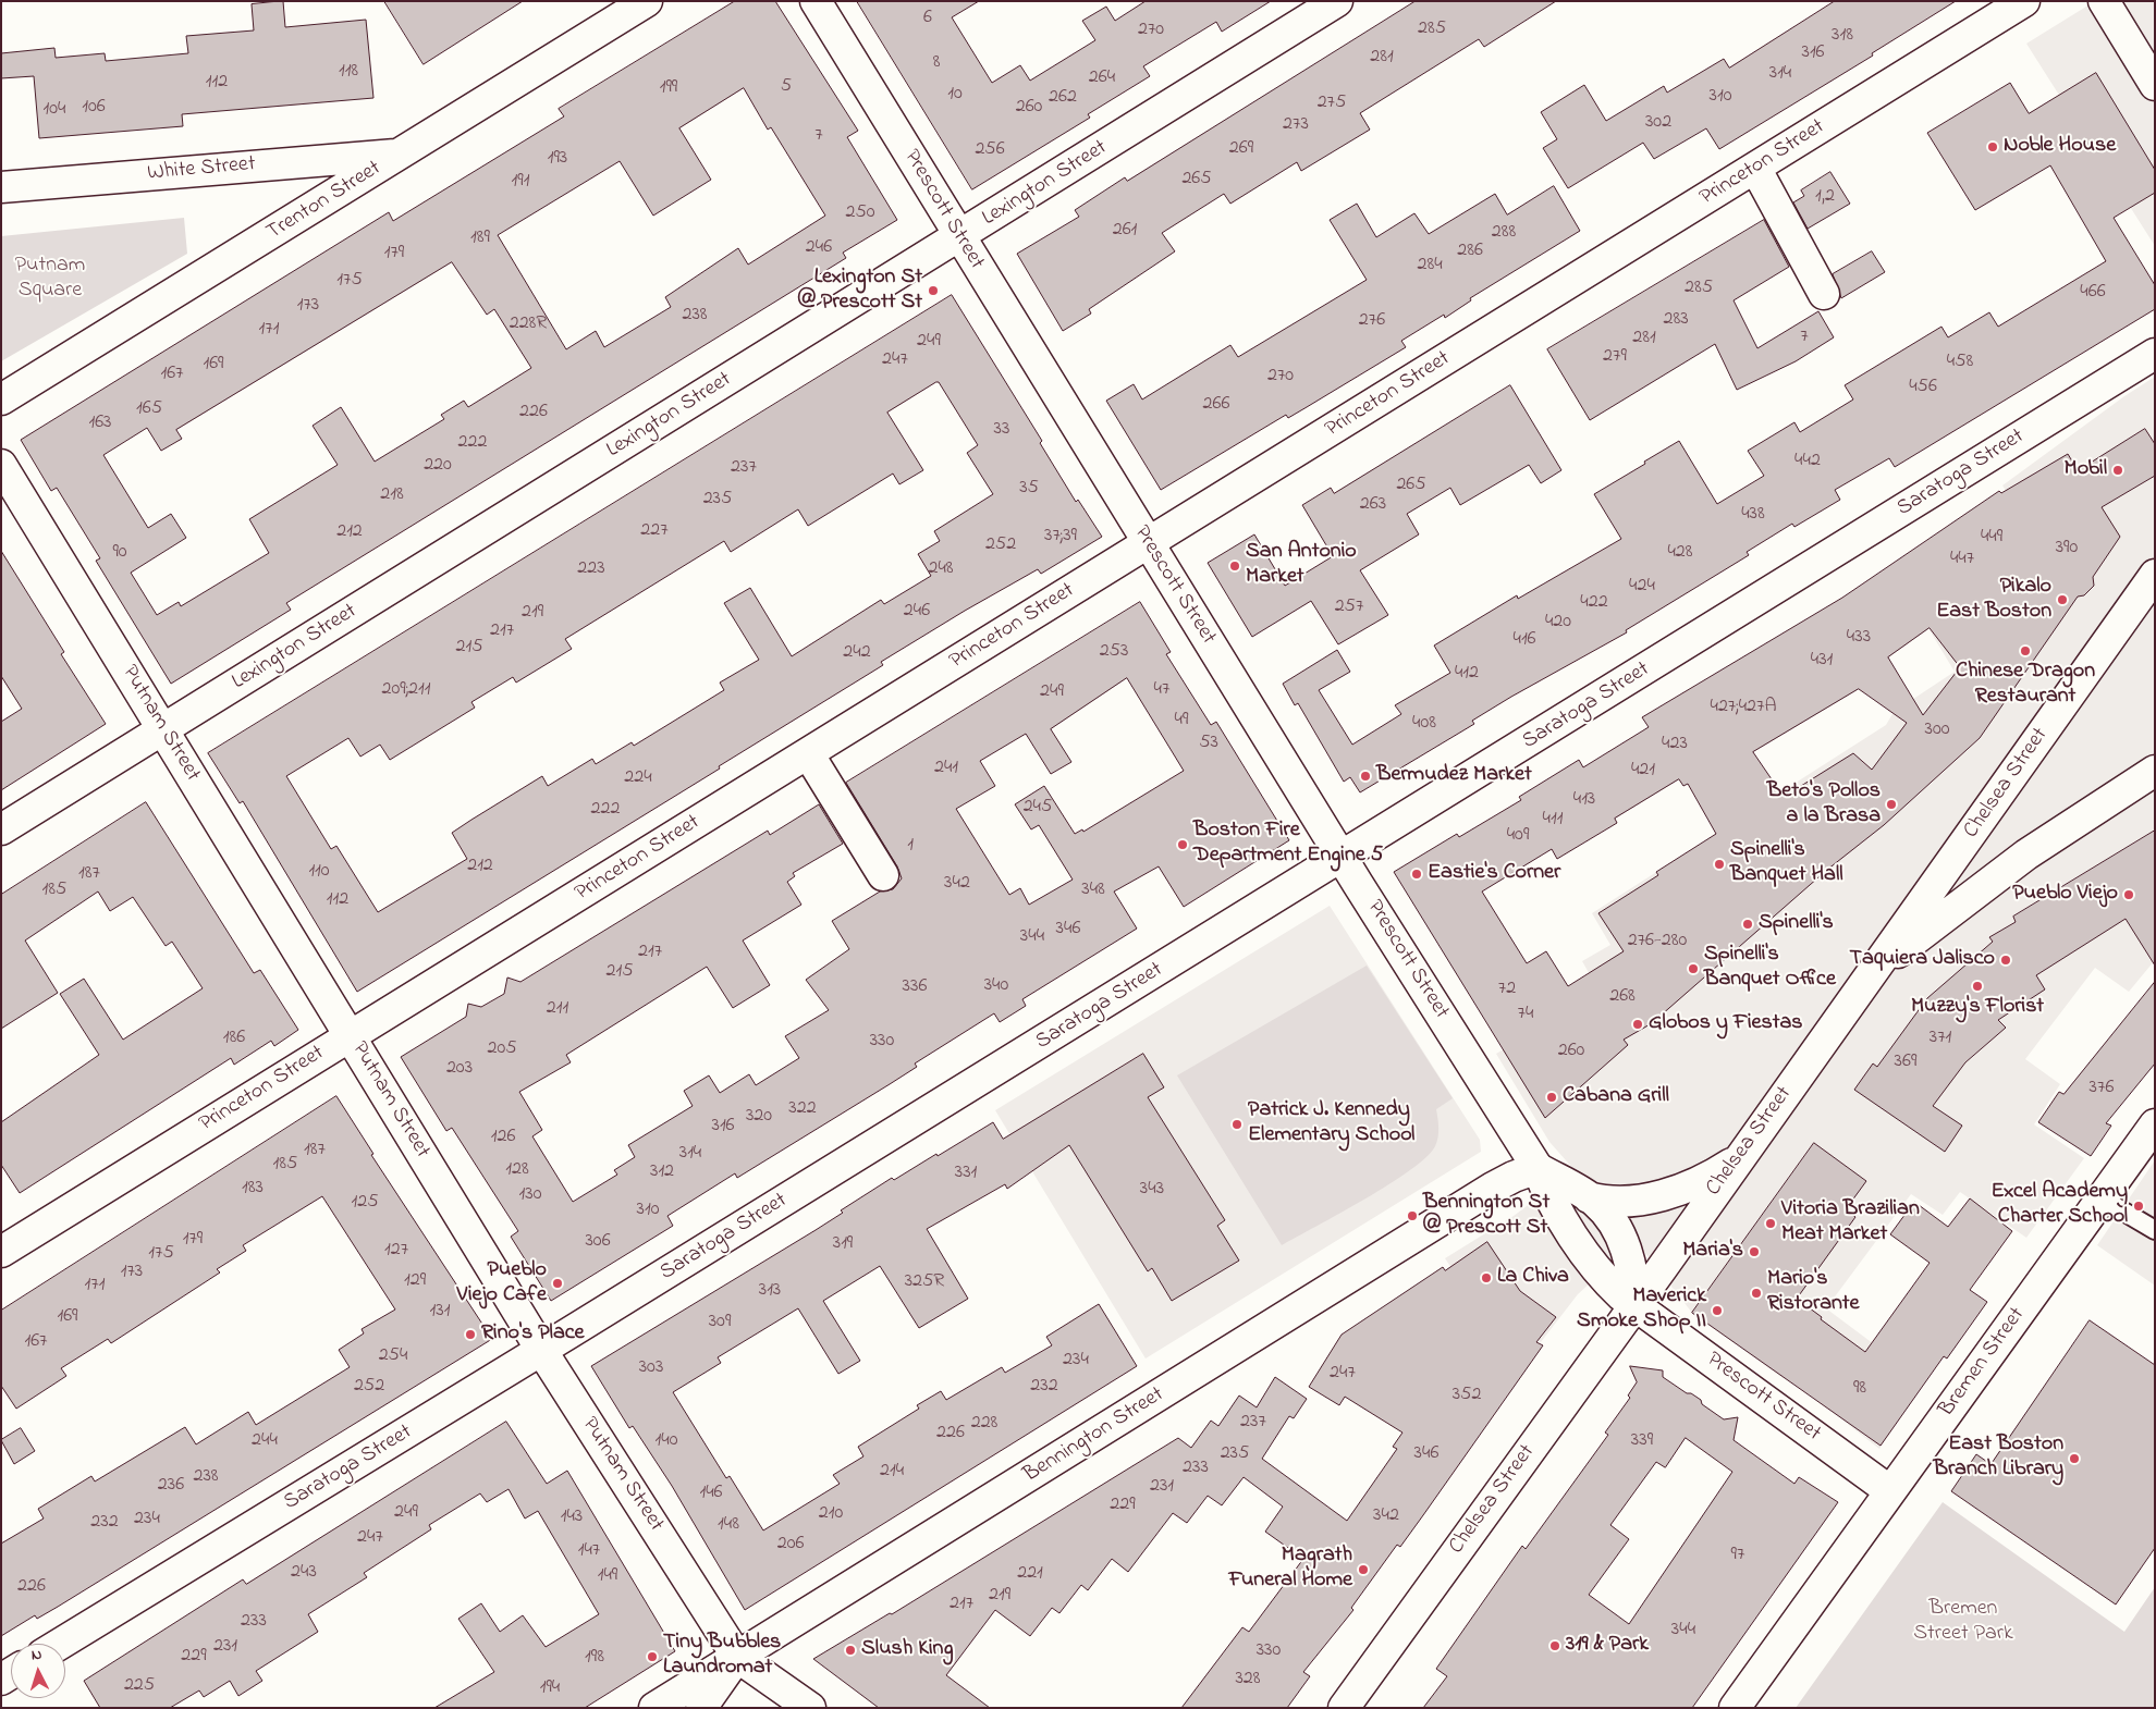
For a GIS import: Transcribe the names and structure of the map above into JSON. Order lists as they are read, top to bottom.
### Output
{
  "streets": {
    "street": [
      "Princeton Street",
      "White Street",
      "Lexington Street",
      "Trenton Street",
      "Prescott Street",
      "Saratoga Street",
      "Putnam Street",
      "Chelsea Street",
      "Bremen Street",
      "Bennington Street"
    ]
  },
  "crossings": [
    ["Princeton Street", "Prescott Street"],
    ["Princeton Street", "Putnam Street"],
    ["White Street", "Trenton Street"],
    ["Lexington Street", "Prescott Street"],
    ["Lexington Street", "Putnam Street"],
    ["Prescott Street", "Saratoga Street"],
    ["Prescott Street", "Chelsea Street"],
    ["Prescott Street", "Bremen Street"],
    ["Prescott Street", "Bennington Street"],
    ["Saratoga Street", "Putnam Street"],
    ["Putnam Street", "Bennington Street"]
  ],
  "parks": ["Putnam Square", "Bremen Street Park"],
  "places": [
    "Noble House",
    "Lexington St @ Prescott St",
    "Mobil",
    "San Antonio Market",
    "Pikalo East Boston",
    "Chinese Dragon Restaurant",
    "Bermudez Market",
    "Beto's Pollos a la Brasa",
    "Boston Fire Department Engine 5",
    "Spinelli's Banquet Hall",
    "Eastie's Corner",
    "Pueblo Viejo",
    "Spinelli's",
    "Taquiera Jalisco",
    "Spinelli's Banquet Office",
    "Muzzy's Florist",
    "Globos y Fiestas",
    "Cabana Grill",
    "Patrick J. Kennedy Elementary School",
    "Excel Academy Charter School",
    "Bennington St @ Prescott St",
    "Vitoria Brazilian Meat Market",
    "Maria's",
    "La Chiva",
    "Pueblo Viejo Cafe",
    "Mario's Ristorante",
    "Maverick Smoke Shop II",
    "Rino's Place",
    "East Boston Branch Library",
    "Magrath Funeral Home",
    "319 & Park",
    "Slush King",
    "Tiny Bubbles Laundromat"
  ],
  "house_numbers": [
    "6",
    "285",
    "270",
    "318",
    "316",
    "281",
    "8",
    "118",
    "314",
    "264",
    "112",
    "5",
    "199",
    "10",
    "310",
    "262",
    "275",
    "106",
    "260",
    "104",
    "302",
    "273",
    "7",
    "269",
    "256",
    "193",
    "265",
    "191",
    "1,2",
    "250",
    "261",
    "288",
    "189",
    "246",
    "286",
    "179",
    "284",
    "175",
    "285",
    "466",
    "173",
    "238",
    "283",
    "276",
    "228R",
    "171",
    "7",
    "281",
    "249",
    "279",
    "247",
    "458",
    "169",
    "167",
    "270",
    "456",
    "266",
    "165",
    "226",
    "163",
    "33",
    "222",
    "442",
    "220",
    "237",
    "265",
    "35",
    "218",
    "235",
    "263",
    "438",
    "227",
    "212",
    "37;39",
    "449",
    "252",
    "390",
    "90",
    "428",
    "447",
    "223",
    "248",
    "424",
    "422",
    "257",
    "246",
    "219",
    "420",
    "217",
    "433",
    "416",
    "215",
    "253",
    "242",
    "431",
    "412",
    "209;211",
    "47",
    "249",
    "427;427A",
    "49",
    "408",
    "300",
    "53",
    "423",
    "241",
    "421",
    "224",
    "413",
    "245",
    "222",
    "411",
    "409",
    "1",
    "212",
    "110",
    "187",
    "342",
    "185",
    "348",
    "112",
    "346",
    "344",
    "276-280",
    "217",
    "215",
    "340",
    "336",
    "72",
    "268",
    "211",
    "74",
    "186",
    "371",
    "330",
    "205",
    "260",
    "369",
    "203",
    "376",
    "322",
    "320",
    "316",
    "126",
    "187",
    "314",
    "185",
    "128",
    "312",
    "331",
    "183",
    "343",
    "130",
    "125",
    "310",
    "179",
    "306",
    "319",
    "127",
    "175",
    "173",
    "129",
    "325R",
    "171",
    "313",
    "131",
    "169",
    "309",
    "167",
    "254",
    "234",
    "303",
    "247",
    "252",
    "232",
    "98",
    "352",
    "237",
    "228",
    "226",
    "244",
    "140",
    "339",
    "235",
    "346",
    "233",
    "214",
    "238",
    "236",
    "231",
    "146",
    "229",
    "249",
    "210",
    "342",
    "143",
    "234",
    "232",
    "148",
    "247",
    "206",
    "147",
    "97",
    "243",
    "221",
    "149",
    "226",
    "219",
    "217",
    "233",
    "344",
    "231",
    "330",
    "229",
    "198",
    "328",
    "225",
    "194"
  ],
  "north": "top"
}
